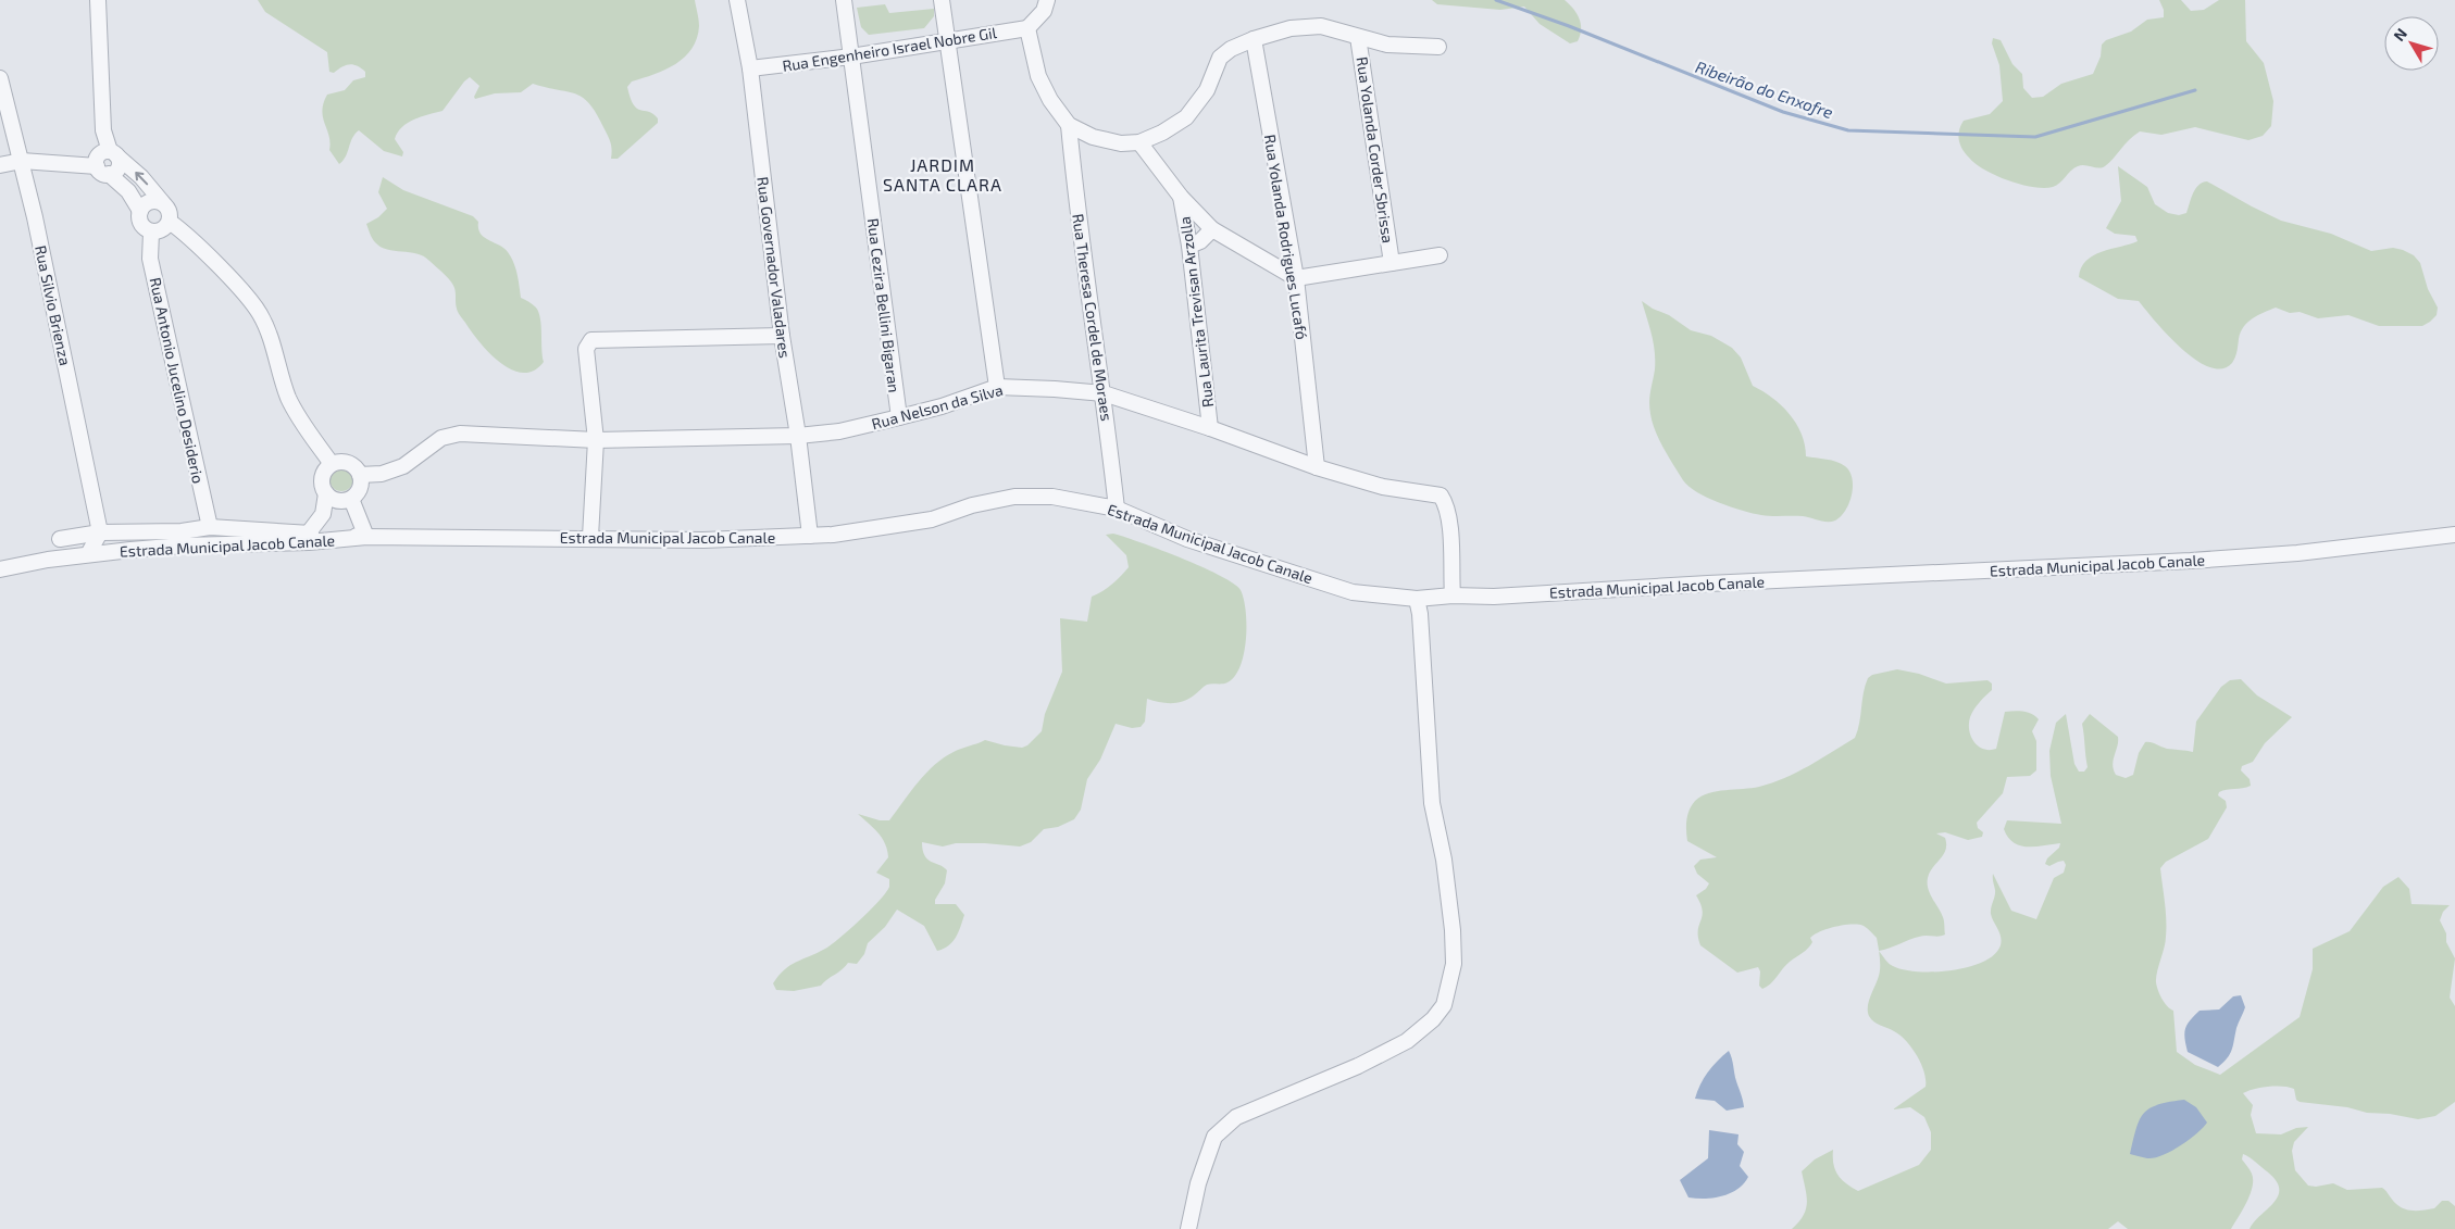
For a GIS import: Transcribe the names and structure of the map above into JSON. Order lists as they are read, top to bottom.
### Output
{
  "streets": {
    "street": [
      "Rua Engenheiro Israel Nobre Gil",
      "Rua Yolanda Corder Sbrissa",
      "Rua Yolanda Rodrigues Lucafó",
      "Rua Governador Valadares",
      "Rua Silvio Brienza",
      "Rua Cezira Bellini Bigaran",
      "Rua Laurita Trevisan Arzolla",
      "Rua Theresa Cordel de Moraes",
      "Rua Antonio Jucelino Desiderio",
      "Rua Nelson da Silva",
      "Estrada Municipal Jacob Canale"
    ]
  },
  "crossings": [
    ["Rua Engenheiro Israel Nobre Gil", "Rua Governador Valadares"],
    ["Rua Engenheiro Israel Nobre Gil", "Rua Cezira Bellini Bigaran"],
    ["Rua Yolanda Rodrigues Lucafó", "Rua Nelson da Silva"],
    ["Rua Governador Valadares", "Rua Nelson da Silva"],
    ["Rua Governador Valadares", "Estrada Municipal Jacob Canale"],
    ["Rua Cezira Bellini Bigaran", "Rua Nelson da Silva"],
    ["Rua Laurita Trevisan Arzolla", "Rua Nelson da Silva"],
    ["Rua Theresa Cordel de Moraes", "Rua Nelson da Silva"],
    ["Rua Theresa Cordel de Moraes", "Estrada Municipal Jacob Canale"],
    ["Rua Nelson da Silva", "Estrada Municipal Jacob Canale"]
  ],
  "districts": ["JARDIM SANTA CLARA"],
  "water": ["Ribeirão do Enxofre"],
  "north": "top left"
}
